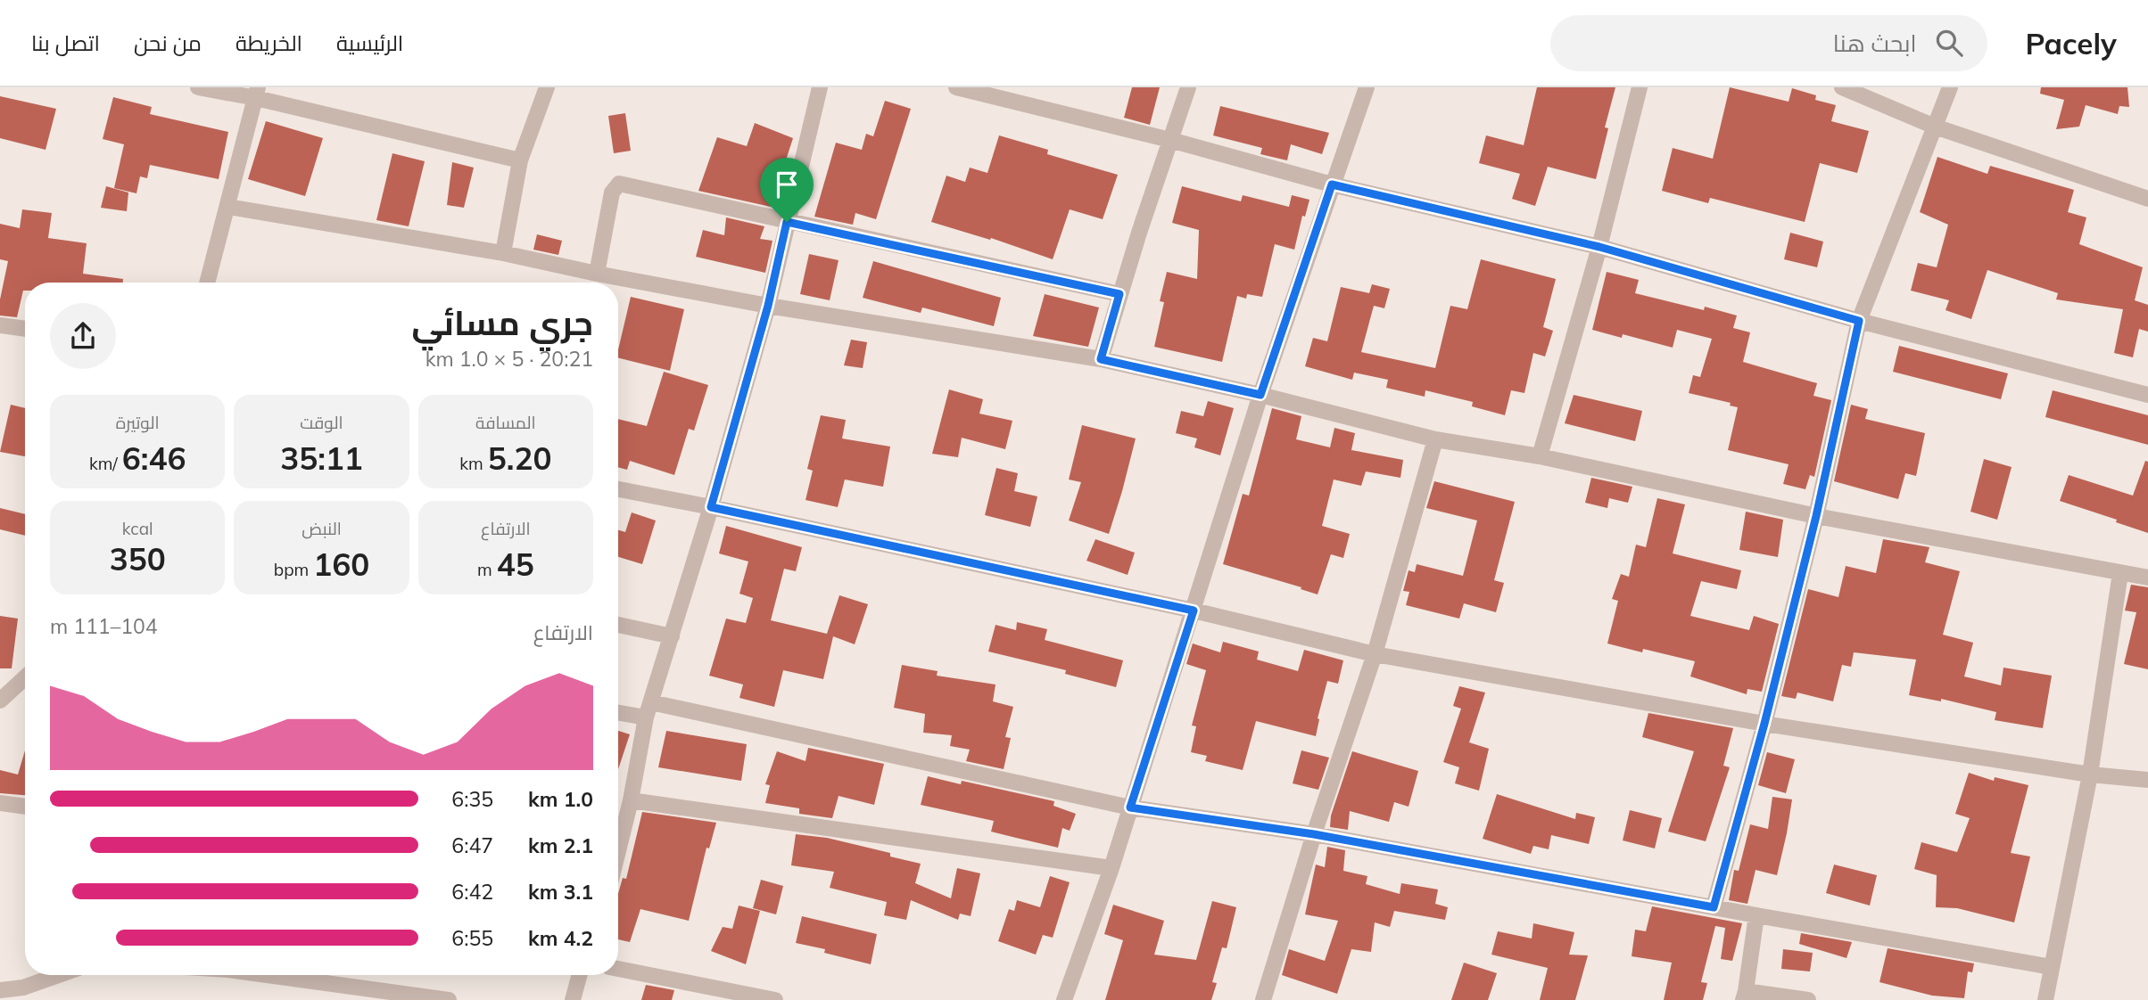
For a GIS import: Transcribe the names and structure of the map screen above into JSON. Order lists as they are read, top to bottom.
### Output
{
  "page": {
    "header": "Pacely",
    "search": "ابحث هنا",
    "nav": [
      "الرئيسية",
      "الخريطة",
      "من نحن",
      "اتصل بنا"
    ],
    "heading": ["جري مسائي", "20:21 · 5 × 1.0 km"],
    "stats": [
      ["المسافة", "5.20 km"],
      ["الوقت", "35:11"],
      ["الوتيرة", "6:46 /km"],
      ["الارتفاع", "45 m"],
      ["النبض", "160 bpm"],
      ["kcal", "350"]
    ],
    "chart": ["الارتفاع", "104–111 m"],
    "list": [
      {
        "name": "1.0 km",
        "note": "6:35"
      },
      {
        "name": "2.1 km",
        "note": "6:47"
      },
      {
        "name": "3.1 km",
        "note": "6:42"
      },
      {
        "name": "4.2 km",
        "note": "6:55"
      }
    ]
  }
}
